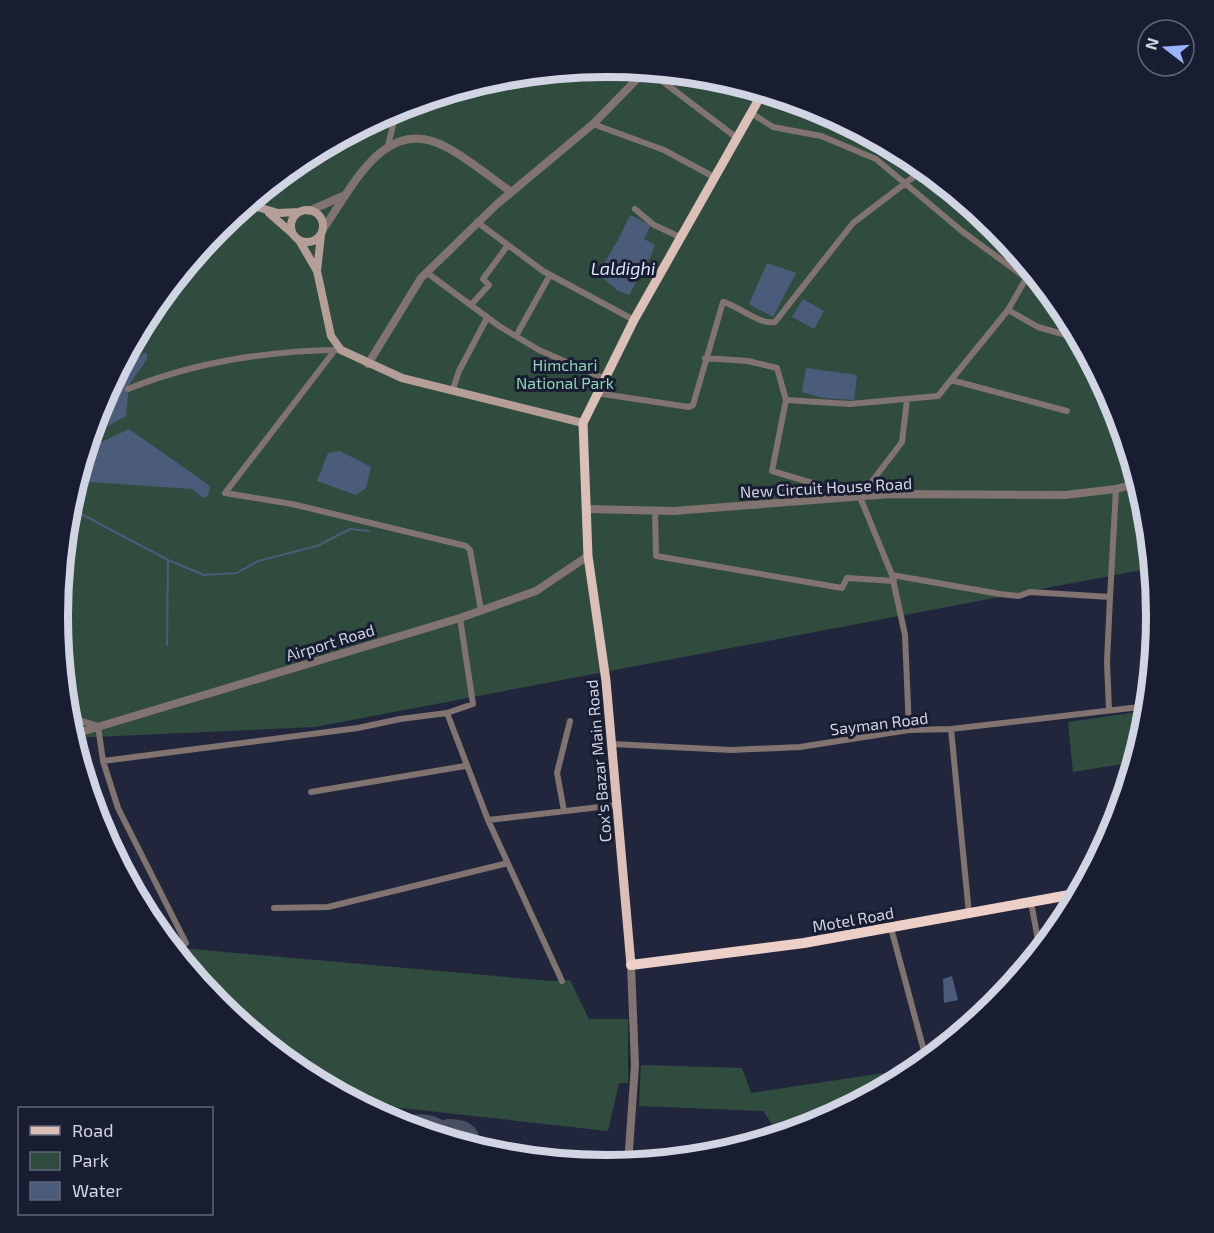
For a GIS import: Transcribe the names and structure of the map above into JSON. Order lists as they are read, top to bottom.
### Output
{
  "streets": {
    "highway": ["Motel Road"],
    "main road": ["Cox's Bazar Main Road"],
    "street": ["New Circuit House Road", "Airport Road", "Sayman Road"]
  },
  "crossings": [
    ["New Circuit House Road", "Cox's Bazar Main Road"],
    ["Airport Road", "Cox's Bazar Main Road"],
    ["Sayman Road", "Cox's Bazar Main Road"],
    ["Cox's Bazar Main Road", "Motel Road"]
  ],
  "water": ["Laldighi"],
  "parks": ["Himchari National Park"],
  "legend": ["Road", "Park", "Water"],
  "north": "left"
}
